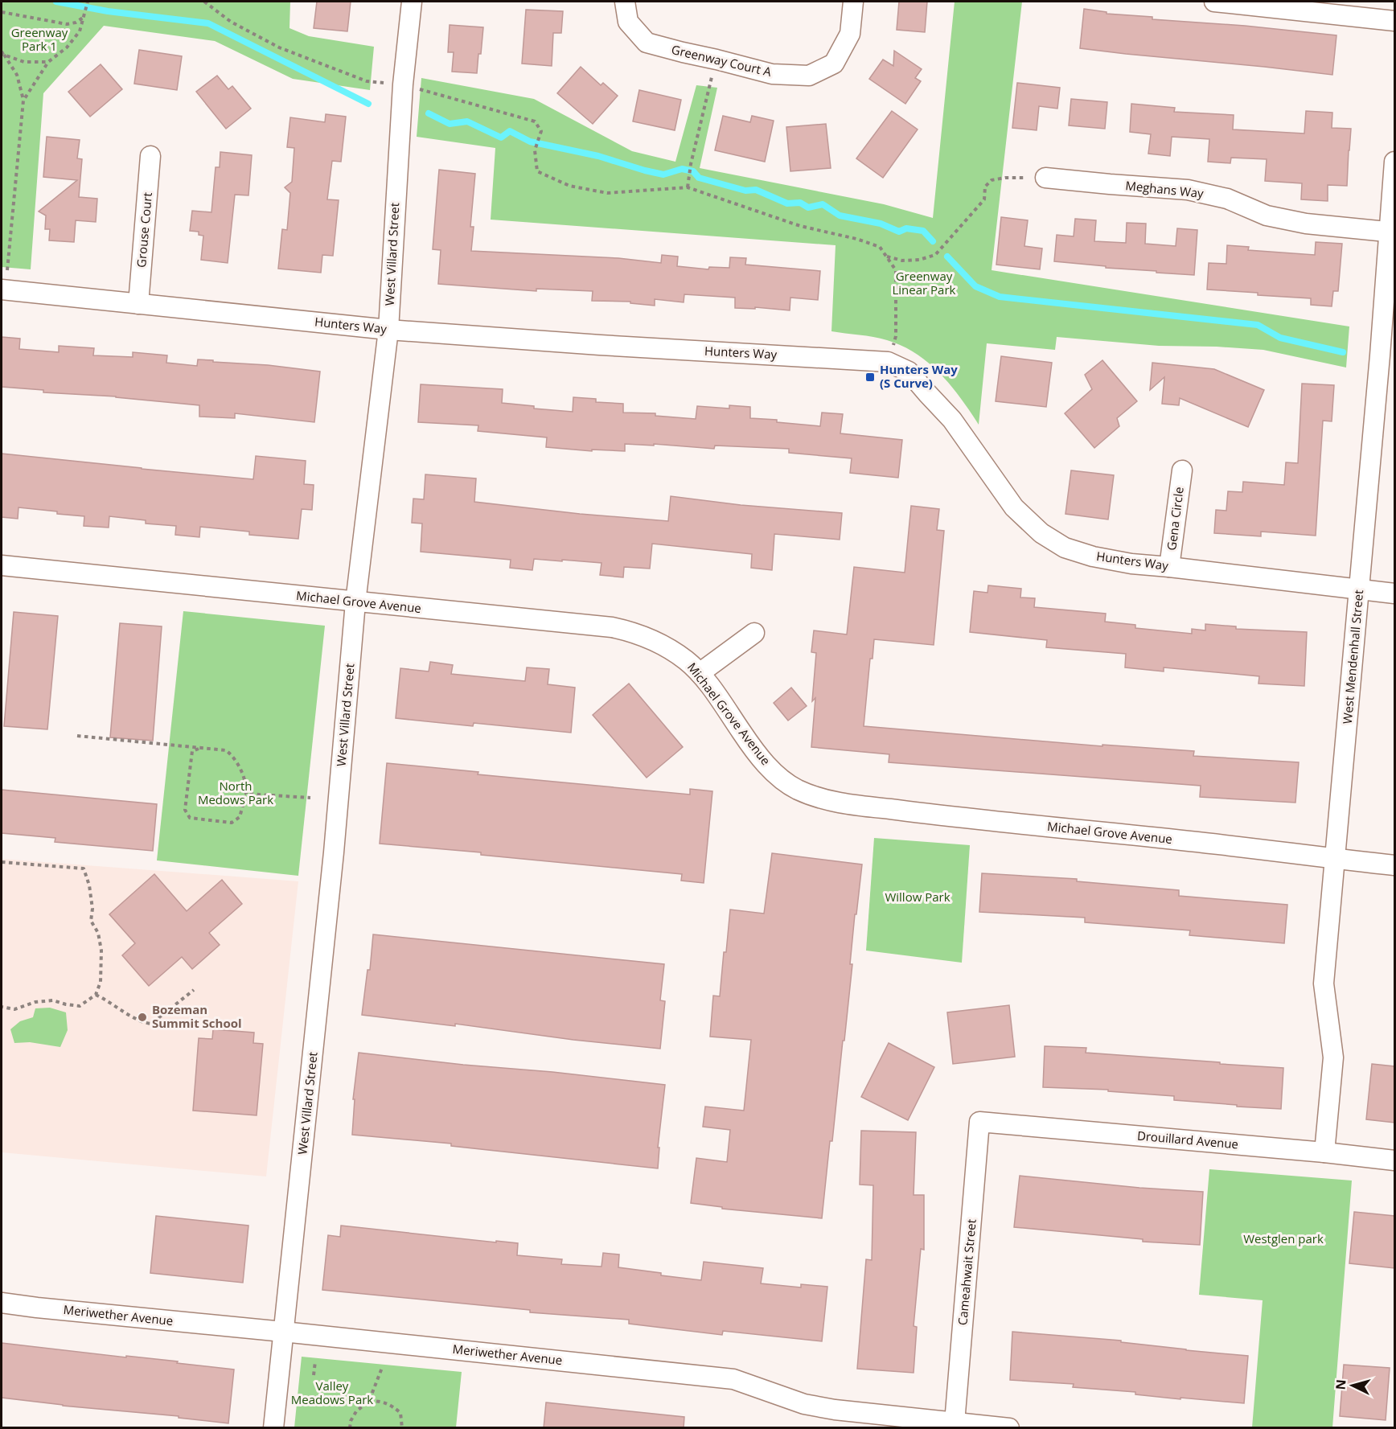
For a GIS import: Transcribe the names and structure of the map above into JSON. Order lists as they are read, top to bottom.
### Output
{
  "streets": {
    "street": [
      "Greenway Court A",
      "Meghans Way",
      "Grouse Court",
      "West Villard Street",
      "Hunters Way",
      "Gena Circle",
      "Michael Grove Avenue",
      "West Mendenhall Street",
      "Drouillard Avenue",
      "Cameahwait Street",
      "Meriwether Avenue"
    ]
  },
  "crossings": [
    ["Meghans Way", "West Mendenhall Street"],
    ["Grouse Court", "Hunters Way"],
    ["West Villard Street", "Hunters Way"],
    ["West Villard Street", "Michael Grove Avenue"],
    ["West Villard Street", "Meriwether Avenue"],
    ["Hunters Way", "Gena Circle"],
    ["Hunters Way", "West Mendenhall Street"],
    ["Michael Grove Avenue", "West Mendenhall Street"],
    ["West Mendenhall Street", "Drouillard Avenue"],
    ["Drouillard Avenue", "Cameahwait Street"],
    ["Cameahwait Street", "Meriwether Avenue"]
  ],
  "parks": [
    "Greenway Park 1",
    "Greenway Linear Park",
    "North Medows Park",
    "Willow Park",
    "Westglen park",
    "Valley Meadows Park"
  ],
  "places": {
    "transit": ["Hunters Way (S Curve)"],
    "other": ["Bozeman Summit School"]
  },
  "north": "left"
}
